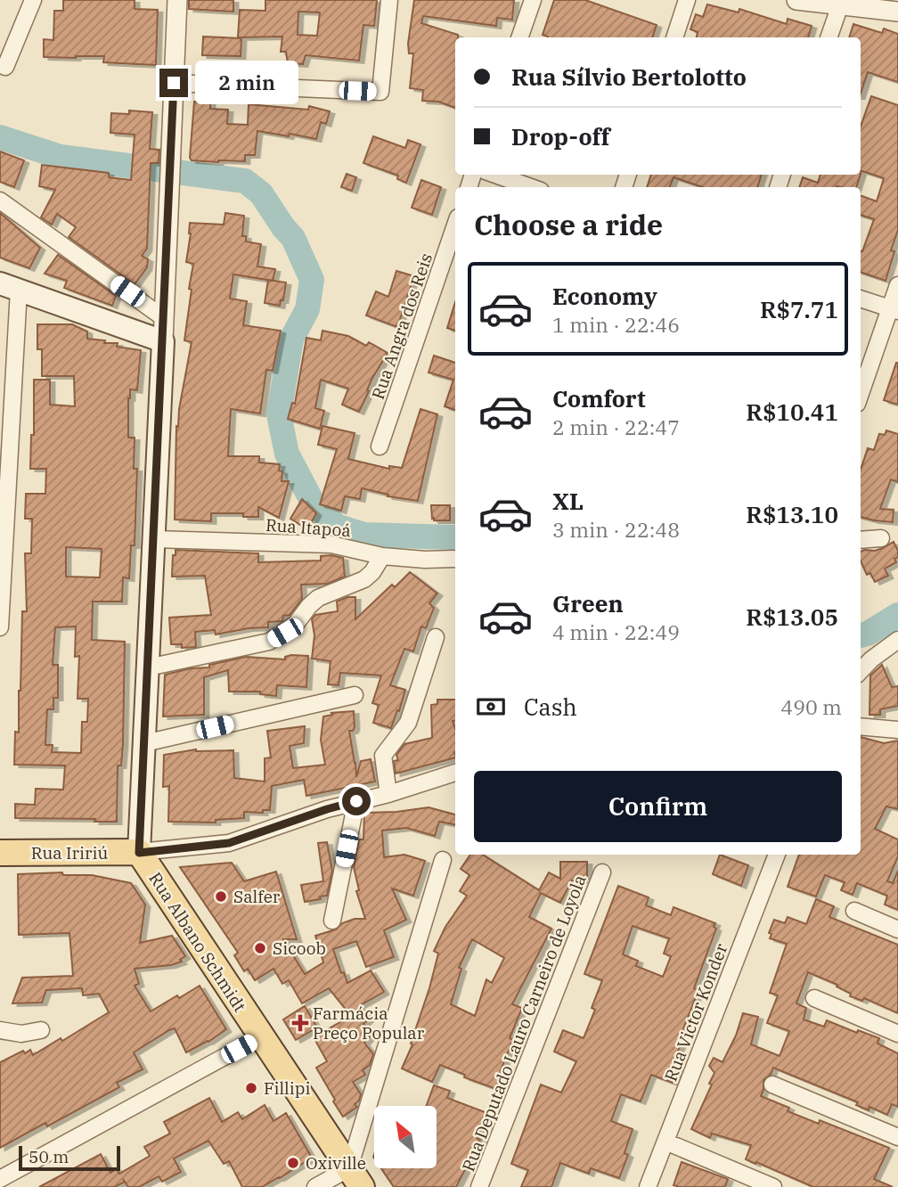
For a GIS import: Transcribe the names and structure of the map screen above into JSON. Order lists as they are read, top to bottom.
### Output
{
  "streets": {
    "main road": ["Rua Iririú", "Rua Albano Schmidt"],
    "street": [
      "Rua Angra dos Reis",
      "Rua Itapoá",
      "Rua Victor Konder",
      "Rua Deputado Lauro Carneiro de Loyola"
    ]
  },
  "crossings": [
    ["Rua Iririú", "Rua Albano Schmidt"]
  ],
  "places": {
    "other": [
      "Salfer",
      "Sicoob",
      "Fillipi",
      "Oxiville"
    ],
    "health": ["Farmácia Preço Popular"]
  },
  "scale_bar": "50 m",
  "north": "top left",
  "page": {
    "banner": ["Rua Sílvio Bertolotto", "Drop-off"],
    "bubble": "2 min",
    "heading": "Choose a ride",
    "list": [
      {
        "name": "Economy",
        "note": "1 min · 22:46",
        "value": "R$7.71"
      },
      {
        "name": "Comfort",
        "note": "2 min · 22:47",
        "value": "R$10.41"
      },
      {
        "name": "XL",
        "note": "3 min · 22:48",
        "value": "R$13.10"
      },
      {
        "name": "Green",
        "note": "4 min · 22:49",
        "value": "R$13.05"
      }
    ],
    "pay": ["Cash", "490 m"],
    "buttons": "Confirm",
    "scale": "50 m"
  }
}
